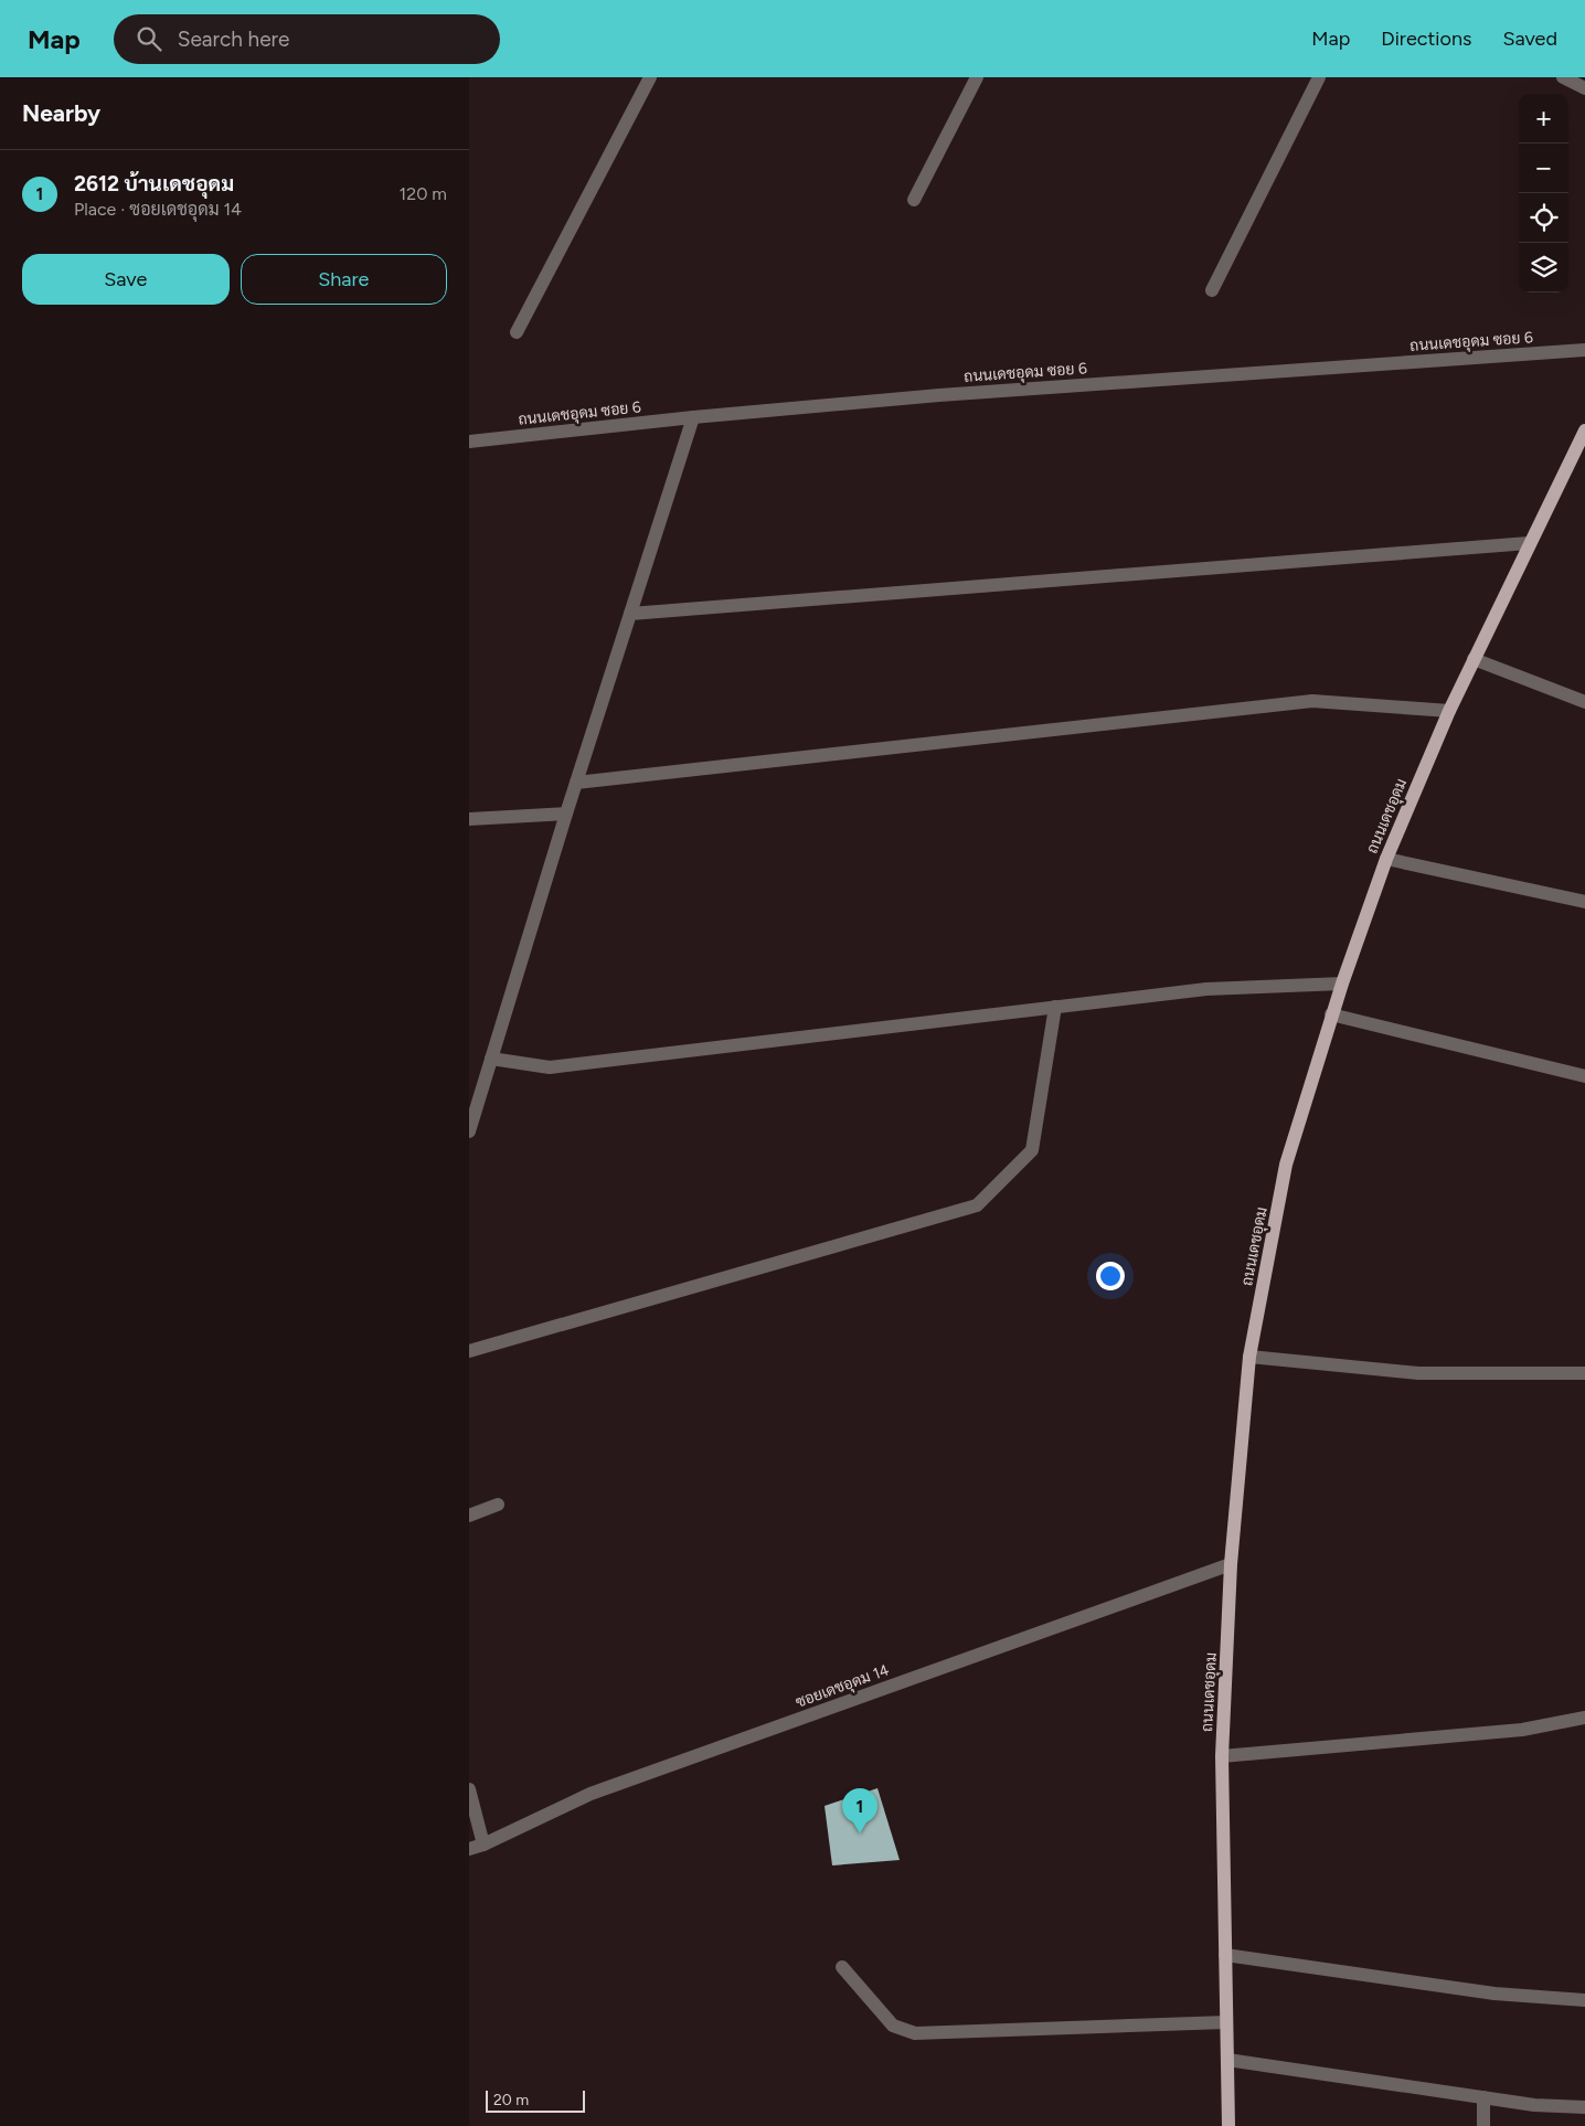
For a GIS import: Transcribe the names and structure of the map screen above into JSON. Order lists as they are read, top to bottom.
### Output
{
  "streets": {
    "main road": ["ถนนเดชอุดม"],
    "street": ["ถนนเดชอุดม ซอย 6", "ซอยเดชอุดม 14"]
  },
  "crossings": [
    ["ถนนเดชอุดม", "ซอยเดชอุดม 14"]
  ],
  "scale_bar": "20 m",
  "page": {
    "header": "Map",
    "search": "Search here",
    "nav": ["Map", "Directions", "Saved"],
    "heading": "Nearby",
    "map_buttons": ["+", "−"],
    "list": [
      {
        "mark": "1",
        "name": "2612 บ้านเดชอุดม",
        "note": "Place · ซอยเดชอุดม 14",
        "value": "120 m"
      }
    ],
    "buttons": ["Save", "Share"],
    "pins": "1",
    "scale": "20 m"
  }
}
